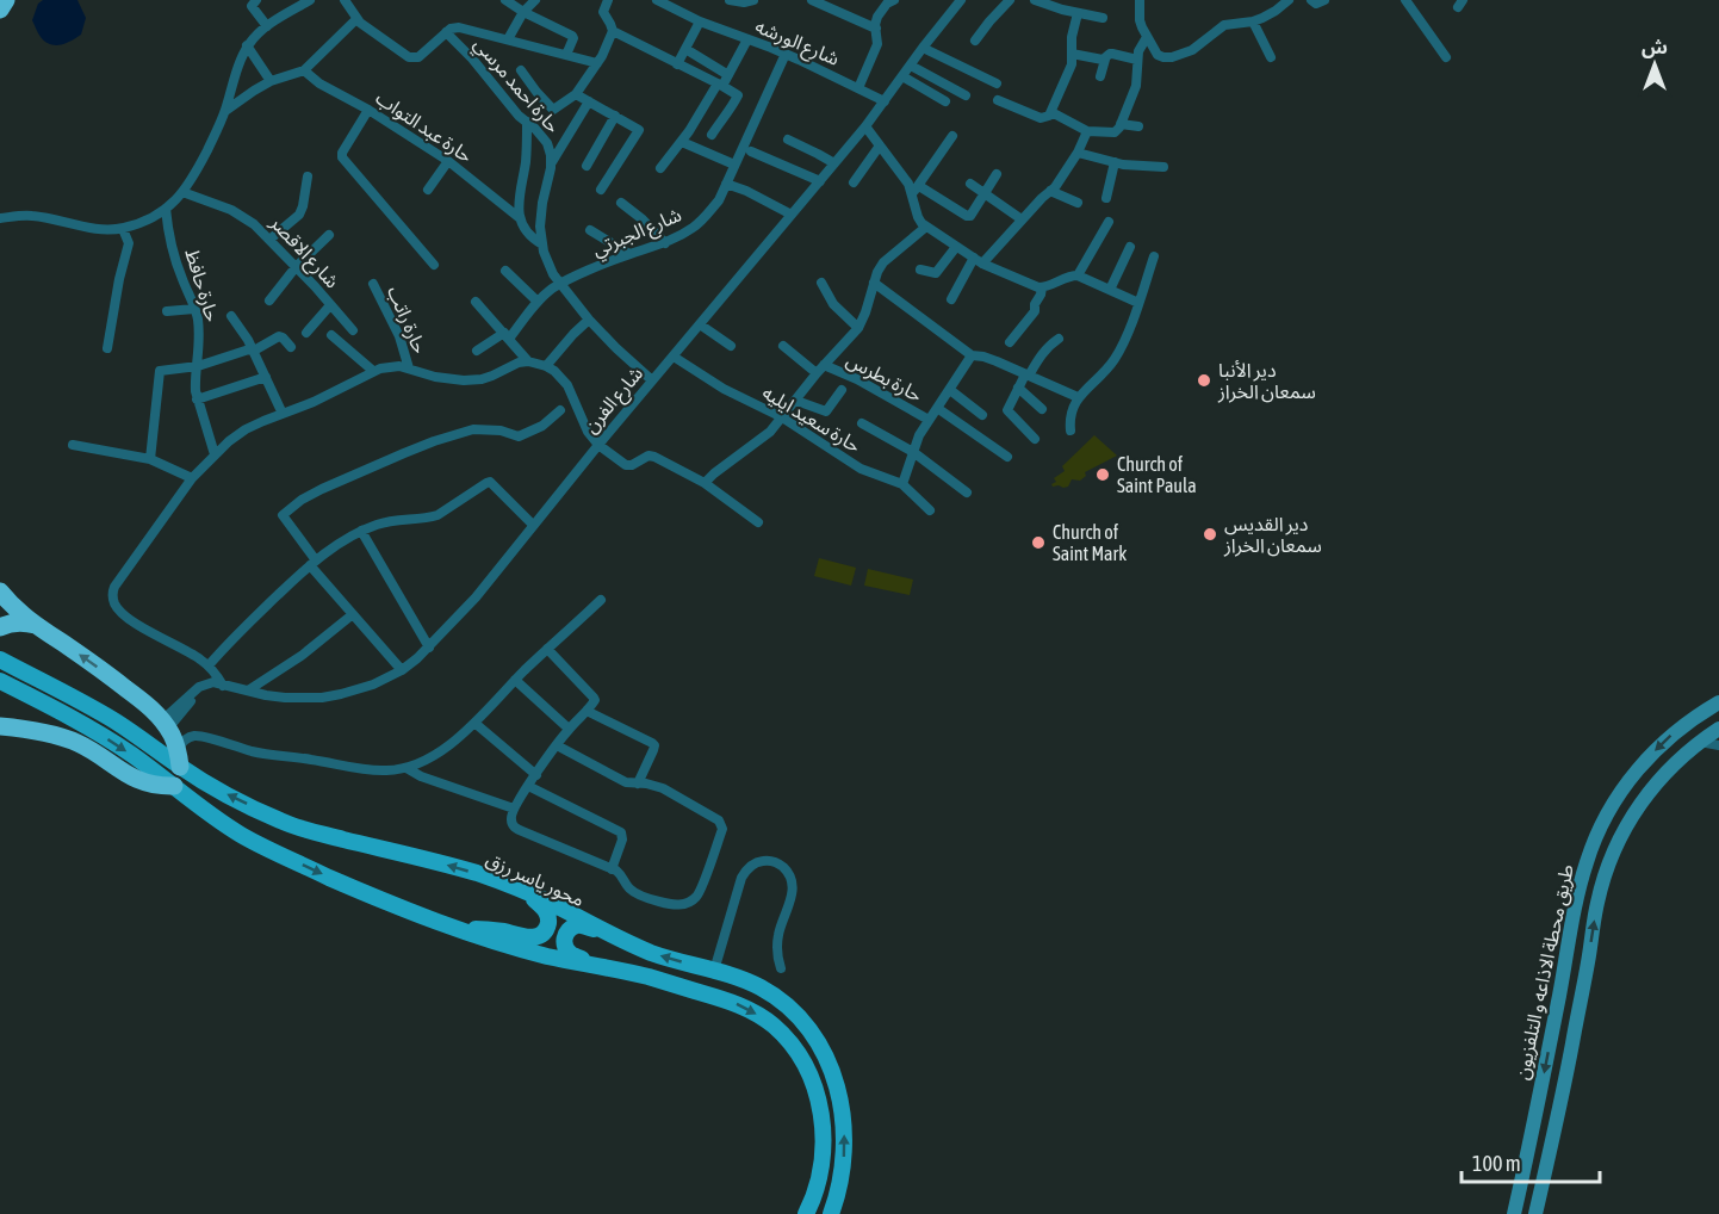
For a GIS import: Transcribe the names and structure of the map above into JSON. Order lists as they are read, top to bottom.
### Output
{
  "streets": {
    "main road": ["محور ياسر رزق"],
    "street": [
      "شارع الورشه",
      "حارة احمد مرسي",
      "حارة عبد التواب",
      "شارع الجبرتي",
      "شارع الاقصر",
      "حارة حافظ",
      "حارة راتب",
      "حارة بطرس",
      "شارع الفرن",
      "حارة سعيد ايليه",
      "طريق محطة الاذاعه و التلفزيون"
    ]
  },
  "crossings": [
    ["شارع الورشه", "شارع الجبرتي"],
    ["شارع الورشه", "شارع الفرن"],
    ["حارة احمد مرسي", "حارة عبد التواب"],
    ["حارة احمد مرسي", "شارع الجبرتي"],
    ["حارة احمد مرسي", "شارع الفرن"],
    ["شارع الفرن", "حارة سعيد ايليه"]
  ],
  "places": [
    "دير الأنبا سمعان الخراز",
    "Church of Saint Paula",
    "دير القديس سمعان الخراز",
    "Church of Saint Mark"
  ],
  "scale_bar": "100 m",
  "north": "top"
}
